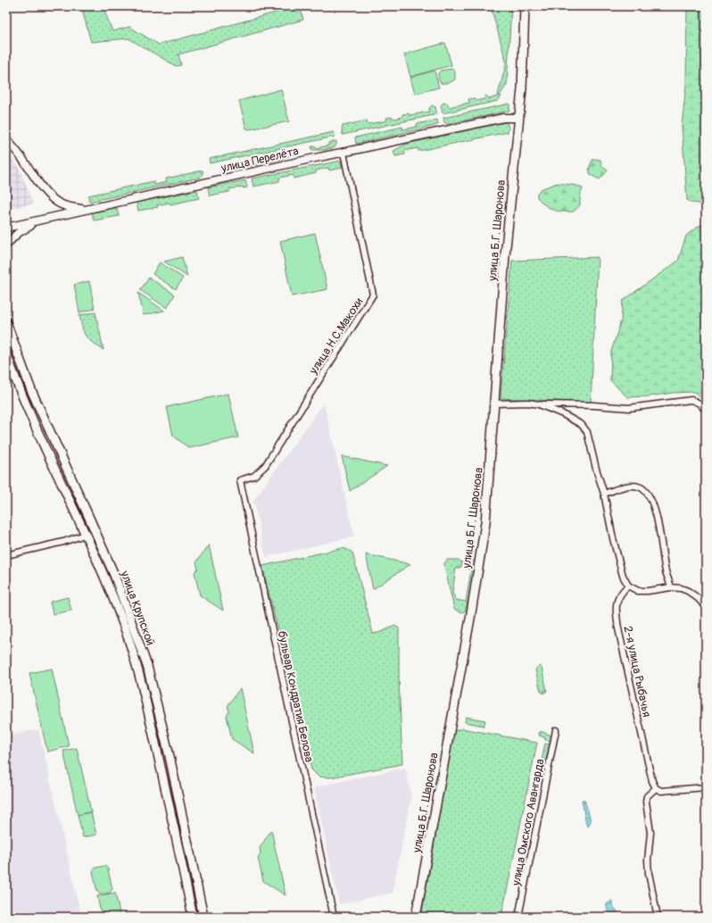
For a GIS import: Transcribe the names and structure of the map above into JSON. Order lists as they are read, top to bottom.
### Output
{
  "streets": {
    "main road": ["улица Б.Г. Шаронова", "улица Крупской"],
    "street": [
      "улица Перелёта",
      "улица Н.С.Макохи",
      "2-я улица Рыбачья",
      "бульвар Кондратия Белова",
      "улица Омского Авангарда"
    ]
  },
  "crossings": [
    ["улица Перелёта", "улица Б.Г. Шаронова"],
    ["улица Перелёта", "улица Н.С.Макохи"],
    ["улица Н.С.Макохи", "бульвар Кондратия Белова"]
  ]
}
